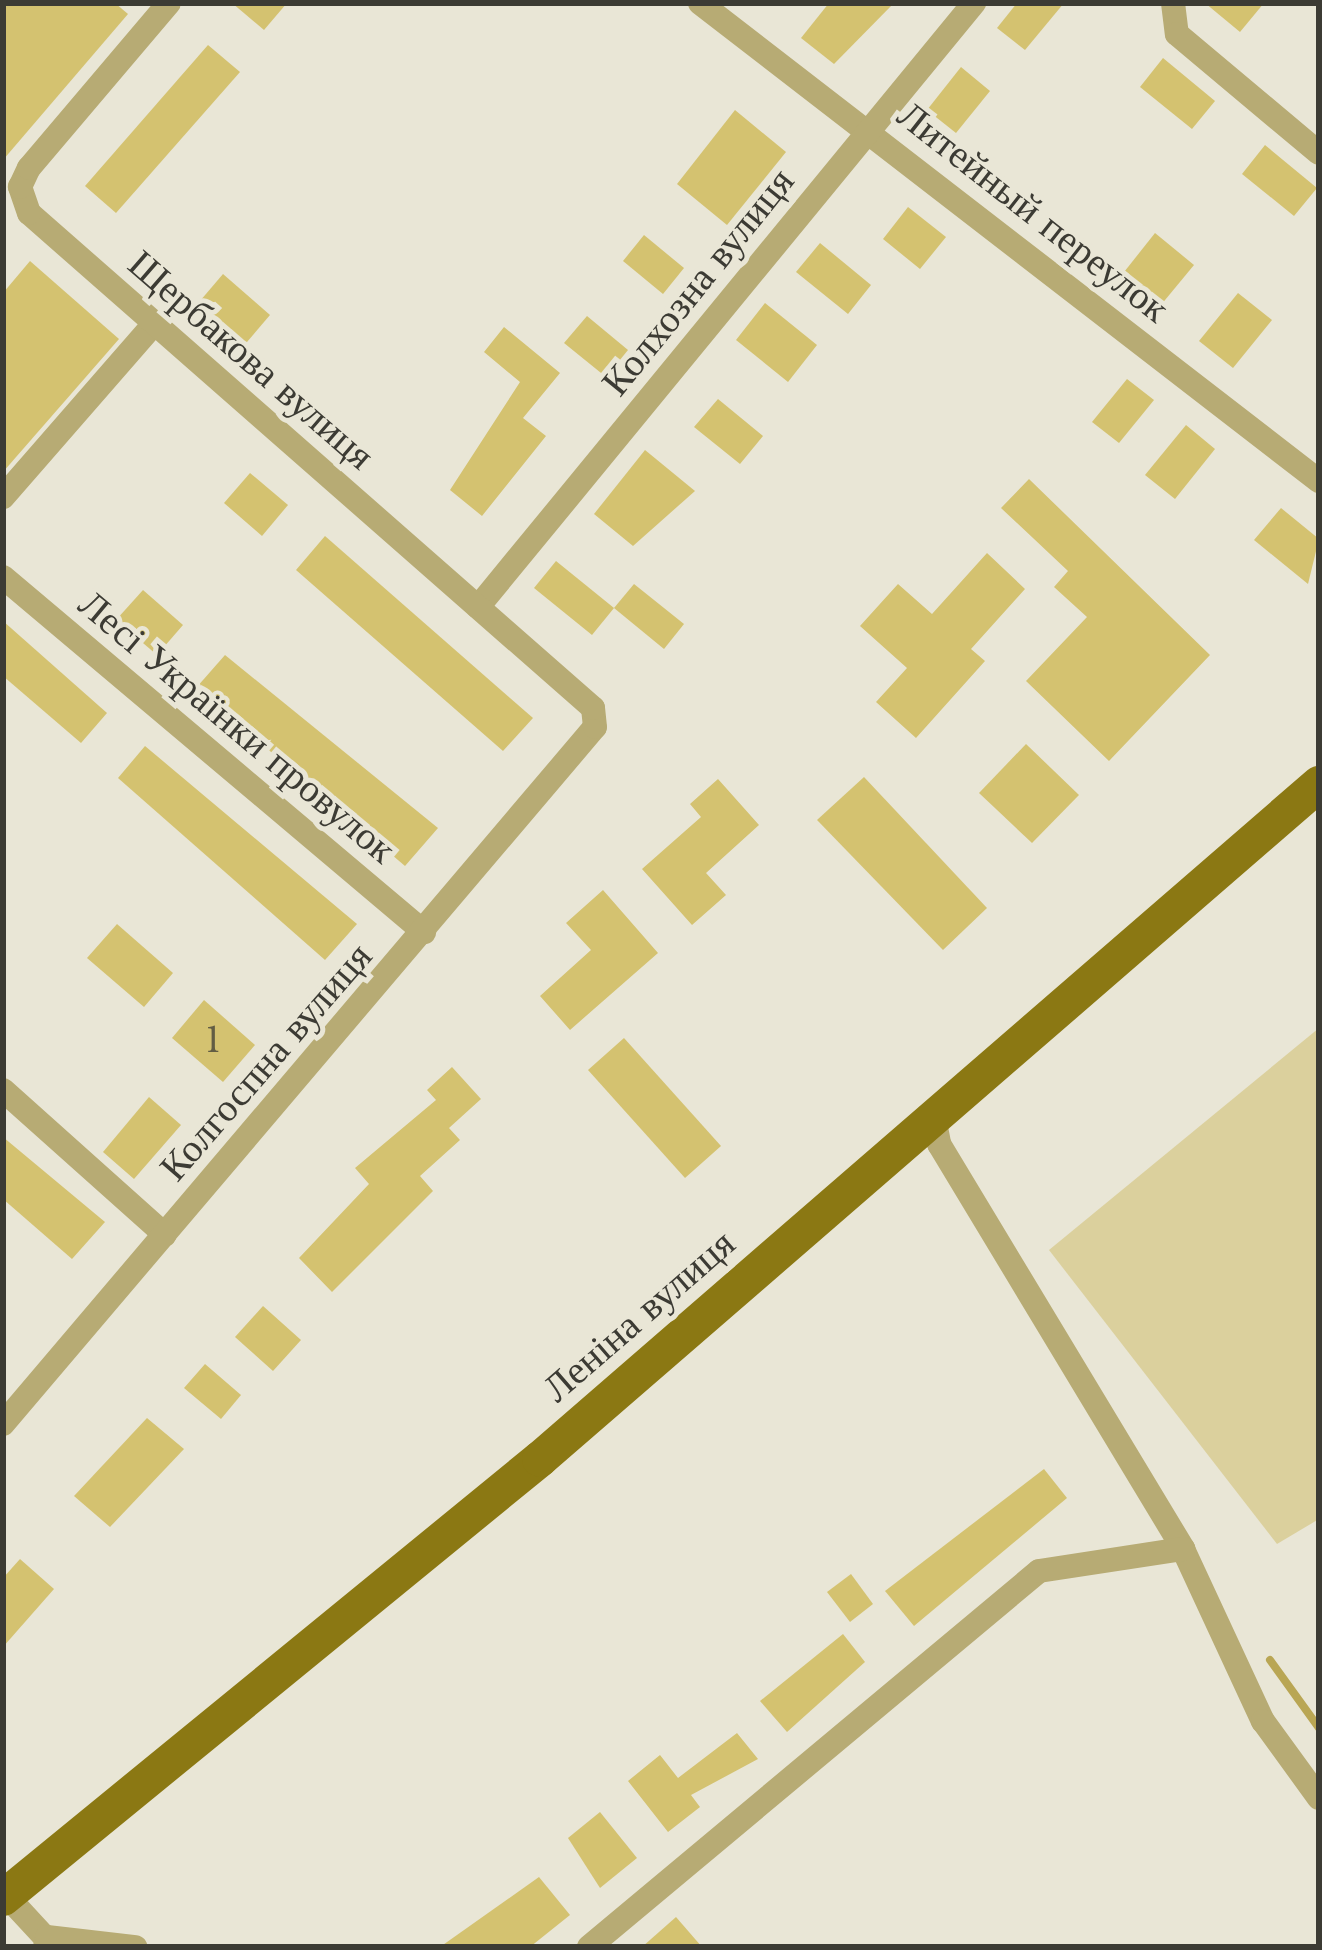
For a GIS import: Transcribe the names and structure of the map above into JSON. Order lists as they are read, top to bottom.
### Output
{
  "streets": {
    "main road": ["Леніна вулиця"],
    "street": [
      "Литейный переулок",
      "Колхозна вулиця",
      "Щербакова вулиця",
      "Лесі Українки провулок",
      "Колгоспна вулиця"
    ]
  },
  "crossings": [
    ["Литейный переулок", "Колхозна вулиця"],
    ["Колхозна вулиця", "Щербакова вулиця"],
    ["Щербакова вулиця", "Колгоспна вулиця"],
    ["Лесі Українки провулок", "Колгоспна вулиця"]
  ],
  "house_numbers": ["1"]
}
